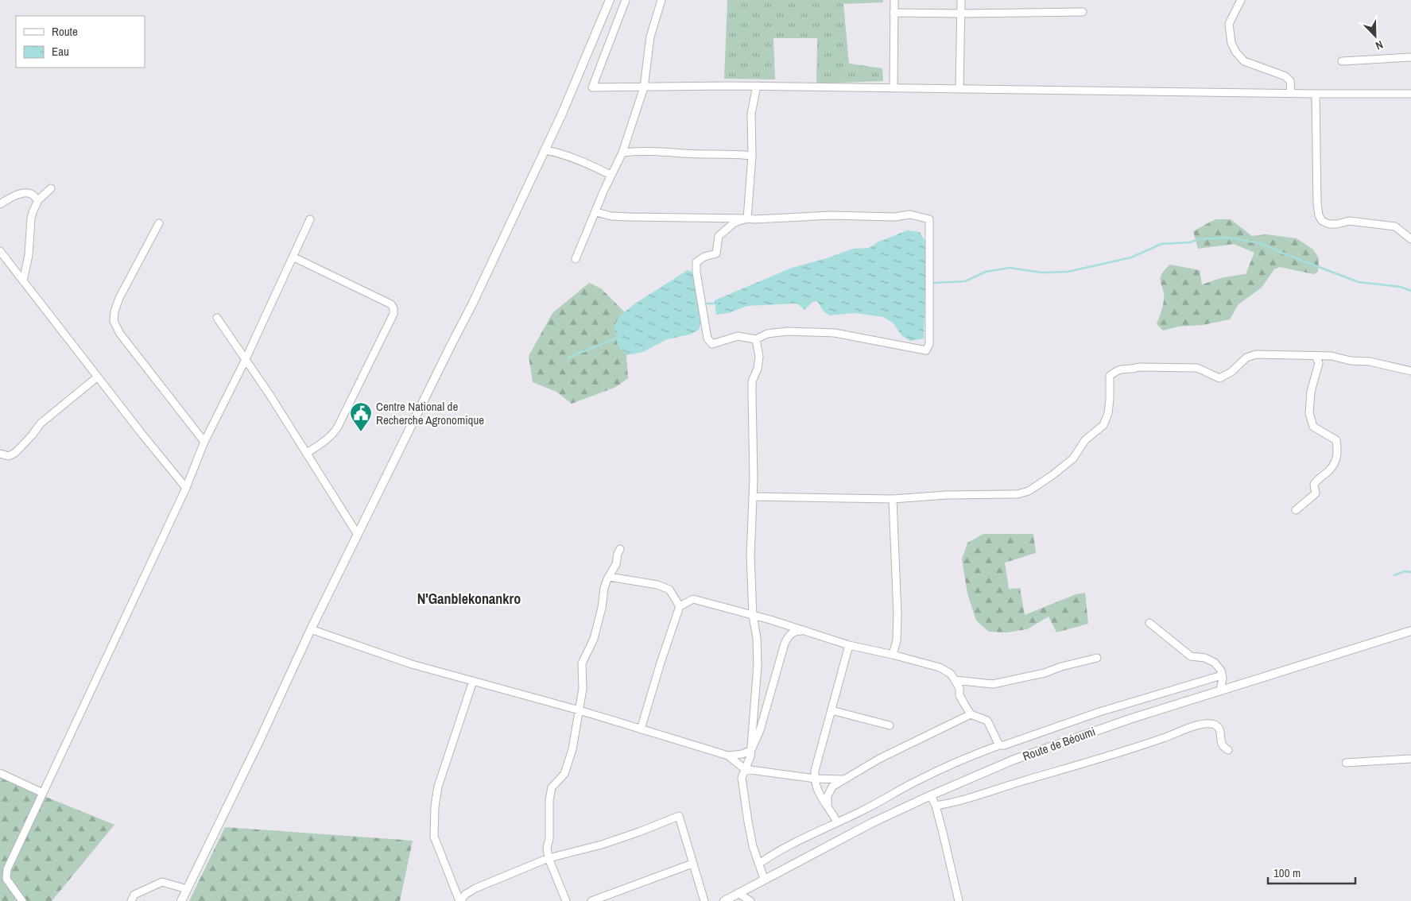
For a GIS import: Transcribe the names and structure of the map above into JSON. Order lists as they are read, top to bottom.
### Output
{
  "streets": {
    "main road": ["Route de Béoumi"]
  },
  "districts": ["N'Ganblekonankro"],
  "places": {
    "public building": ["Centre National de Recherche Agronomique"]
  },
  "legend": ["Route", "Eau"],
  "scale_bar": "100 m",
  "north": "bottom right"
}
